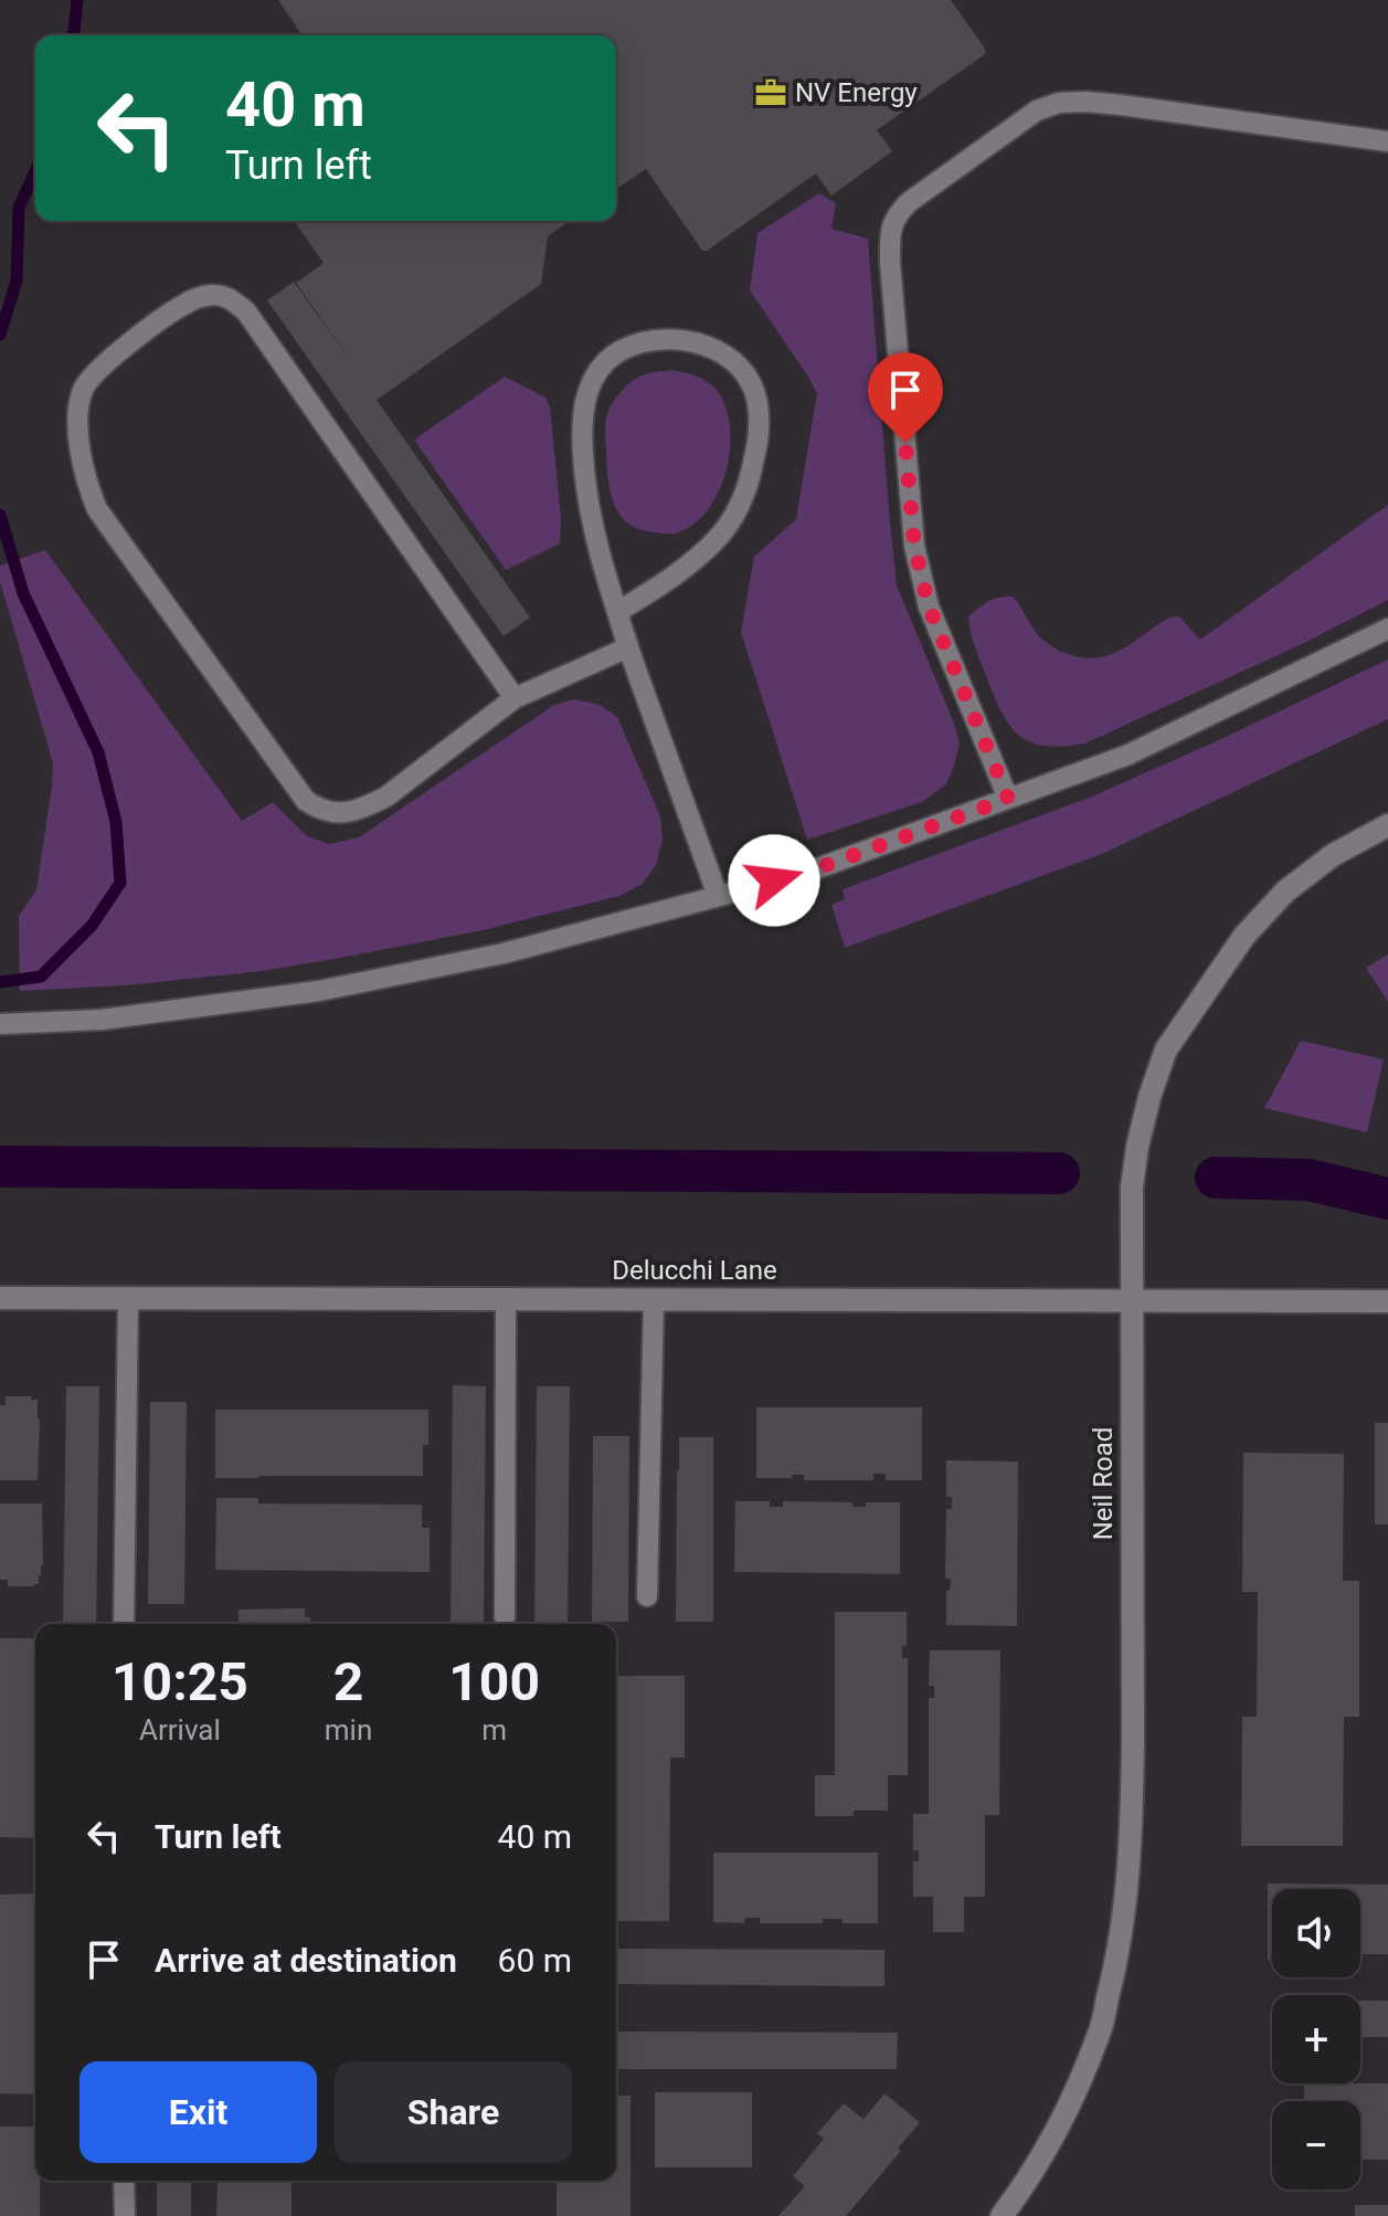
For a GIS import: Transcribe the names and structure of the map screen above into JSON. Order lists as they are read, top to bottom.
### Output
{
  "streets": {
    "street": ["Delucchi Lane", "Neil Road"]
  },
  "crossings": [
    ["Delucchi Lane", "Neil Road"]
  ],
  "places": {
    "office": ["NV Energy"]
  },
  "page": {
    "turn": ["40 m", "Turn left"],
    "eta": [
      "10:25",
      "Arrival",
      "2",
      "min",
      "100",
      "m"
    ],
    "list": [
      {
        "name": "Turn left",
        "value": "40 m"
      },
      {
        "name": "Arrive at destination",
        "value": "60 m"
      }
    ],
    "map_buttons": ["+", "−"],
    "buttons": ["Exit", "Share"]
  }
}
